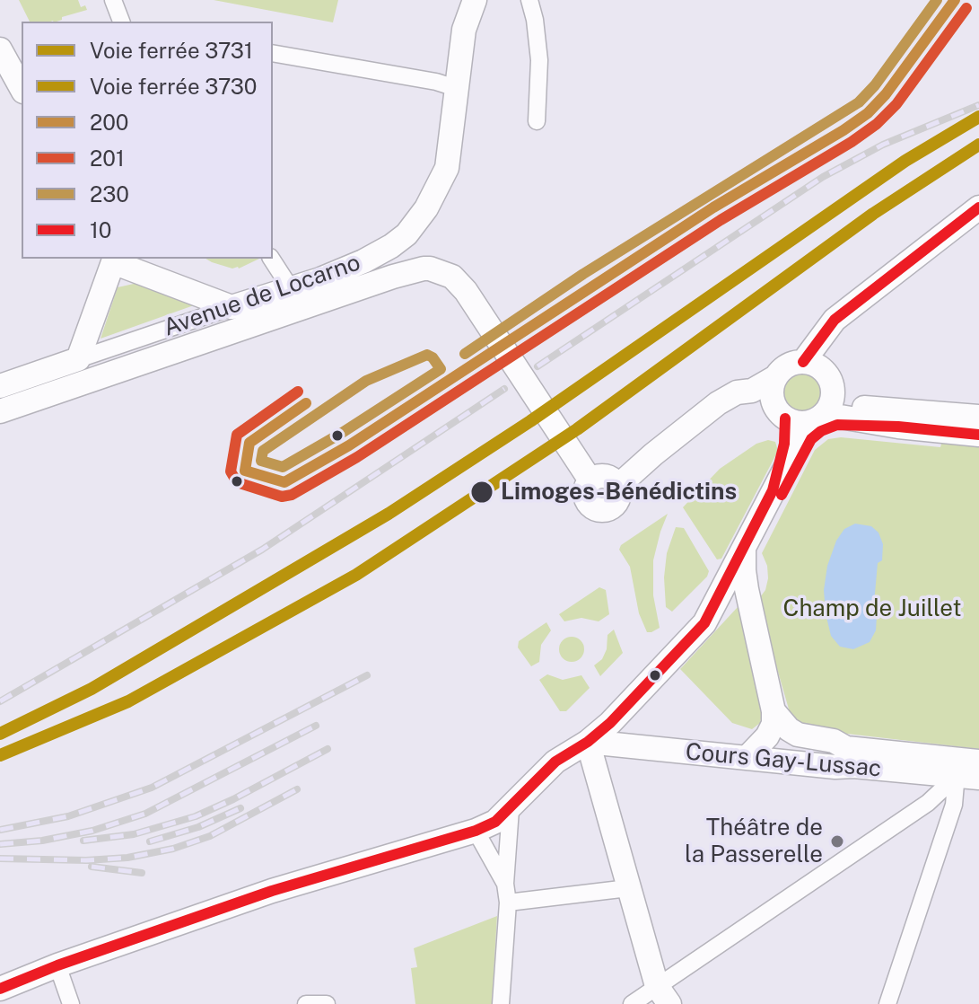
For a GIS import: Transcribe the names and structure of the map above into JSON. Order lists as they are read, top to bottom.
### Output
{
  "streets": {
    "street": ["Avenue de Locarno", "Cours Gay-Lussac"]
  },
  "parks": ["Champ de Juillet"],
  "places": ["Limoges-Bénédictins", "Théâtre de la Passerelle"],
  "lines": [
    "transit line 200",
    "transit line 230",
    "transit line 201",
    "rail line 3731",
    "rail line 3730",
    "transit line 10"
  ],
  "legend": [
    "Voie ferrée 3731",
    "Voie ferrée 3730",
    "200",
    "201",
    "230",
    "10"
  ]
}
